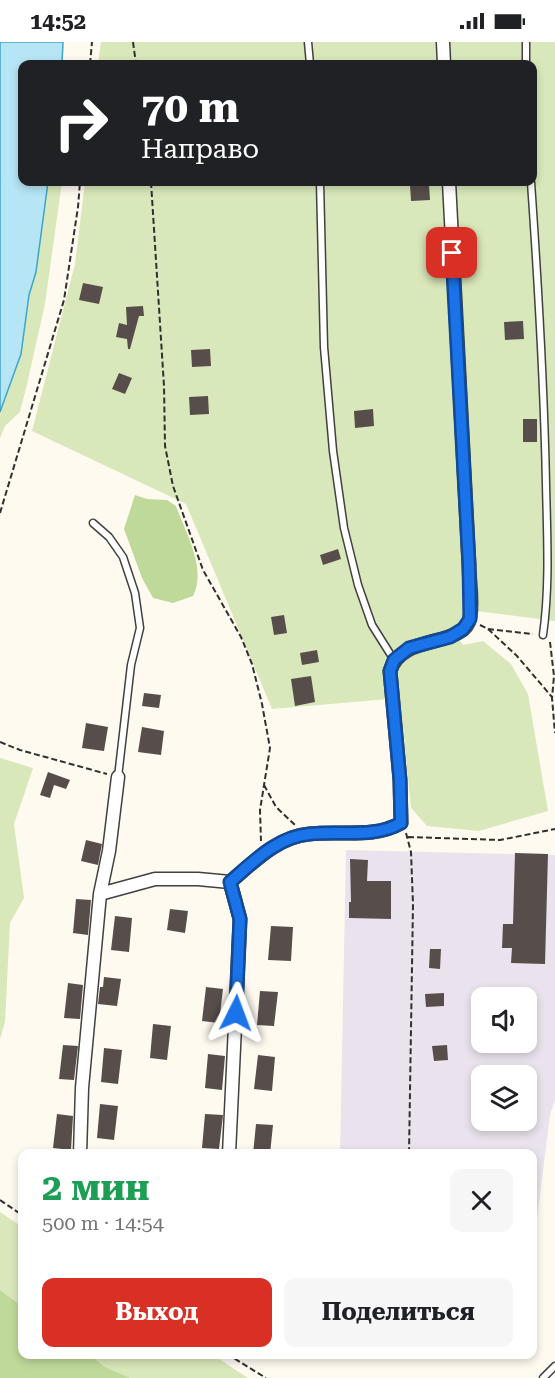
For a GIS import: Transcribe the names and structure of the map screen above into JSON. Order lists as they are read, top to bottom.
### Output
{
  "page": {
    "status": "14:52",
    "turn": ["70 m", "Направо"],
    "heading": ["2 мин", "500 m · 14:54"],
    "buttons": ["Выход", "Поделиться"]
  }
}
